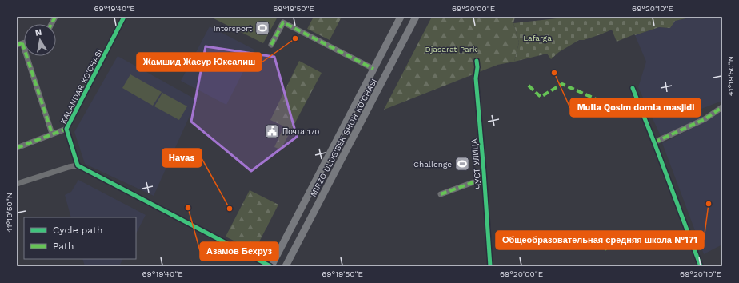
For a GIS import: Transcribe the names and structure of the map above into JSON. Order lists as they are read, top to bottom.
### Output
{
  "streets": {
    "main road": ["MIRZO ULUG'BEK SHOH KO'CHASI"],
    "street": ["KALANDAR KO'CHASI", "ЧУСТ УЛИЦА"]
  },
  "parks": ["Lafarga", "Djasarat Park"],
  "places": {
    "sports": ["Intersport", "Challenge"],
    "other": [
      "Жамшид Жасур Юксалиш",
      "Mulla Qosim domla masjidi",
      "Общеобразовательная средняя школа №171",
      "Азамов Бехруз",
      "Havas"
    ],
    "public building": ["Почта 170"]
  },
  "legend": ["Cycle path", "Path"],
  "north": "top",
  "coordinates": [
    "69°19'40\"E",
    "69°19'50\"E",
    "69°20'00\"E",
    "69°20'10\"E",
    "41°19'50\"N"
  ]
}
